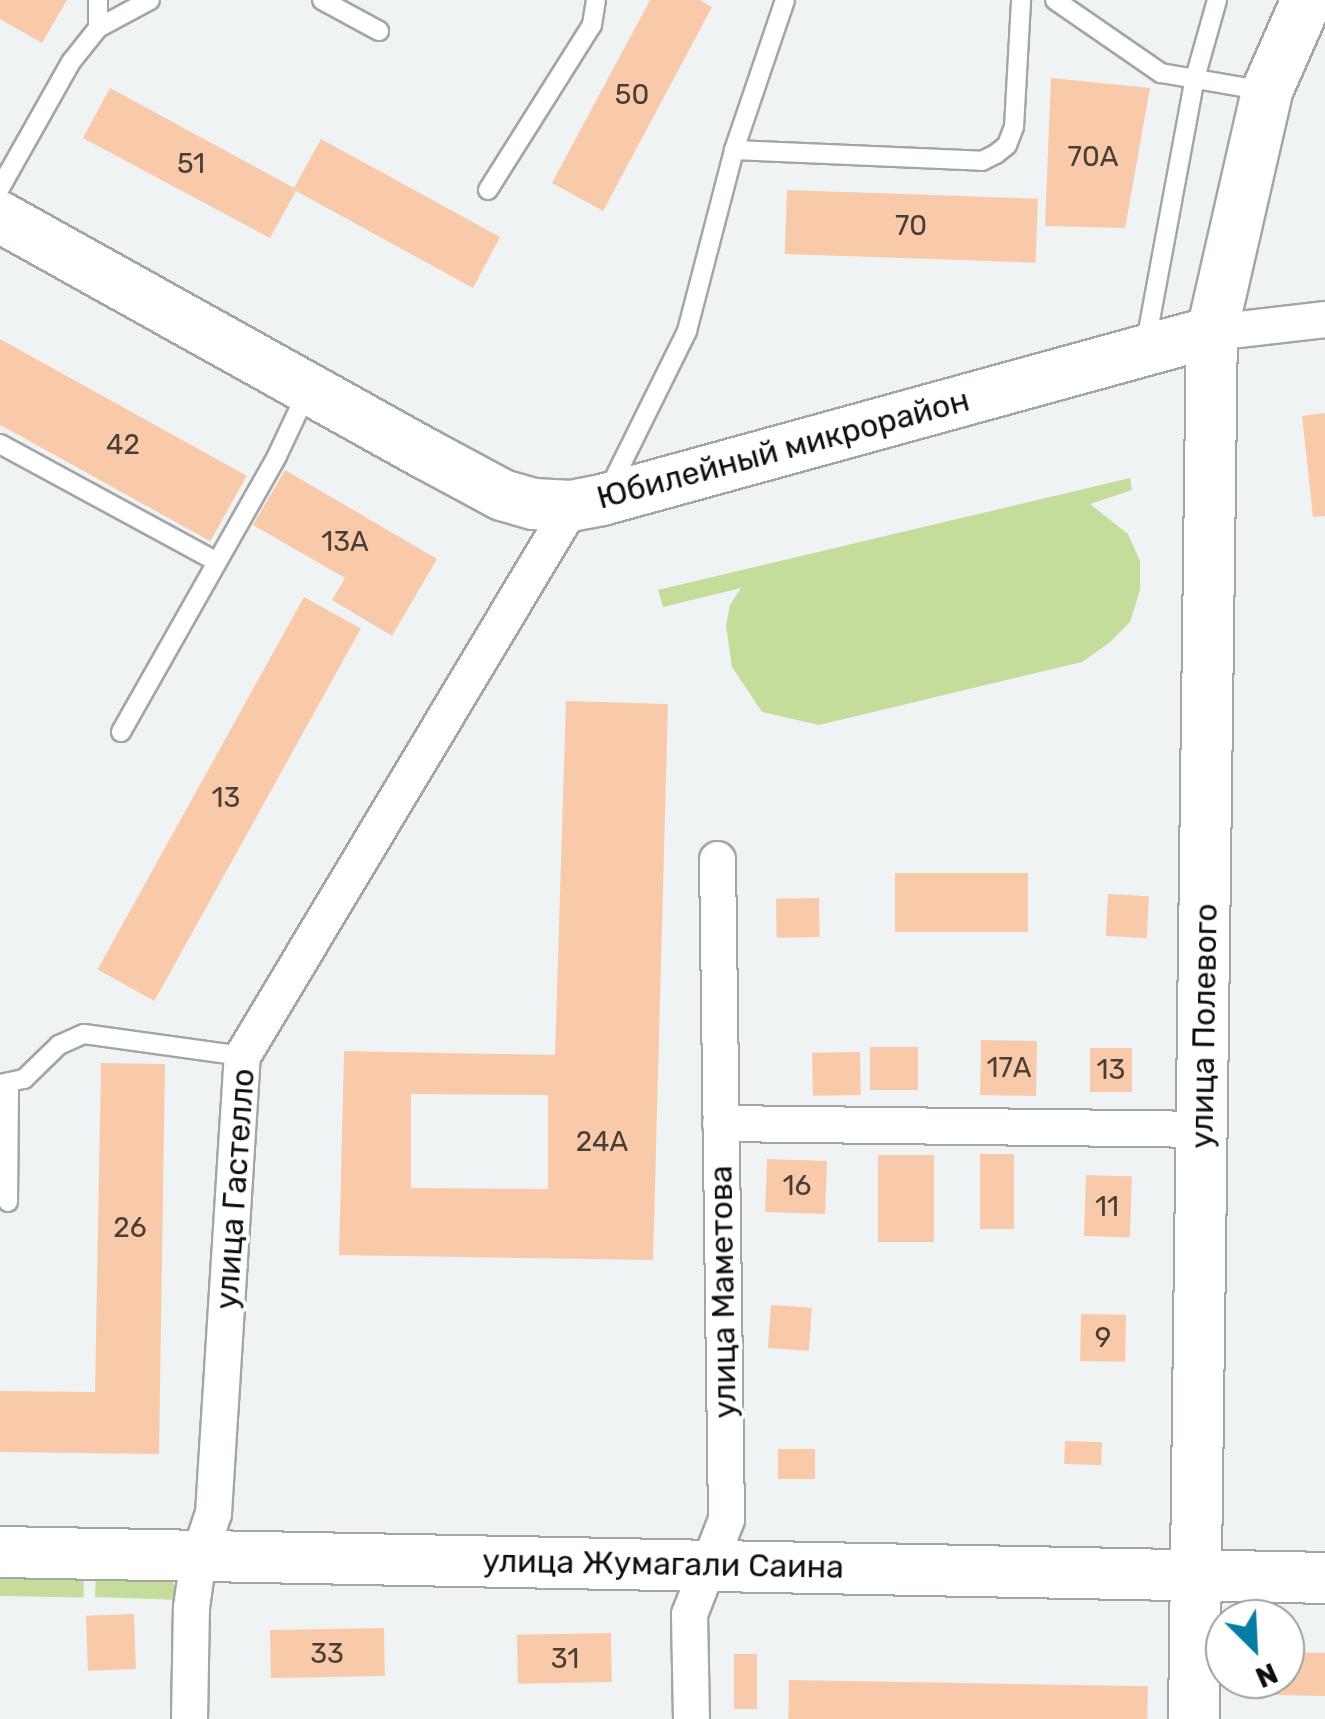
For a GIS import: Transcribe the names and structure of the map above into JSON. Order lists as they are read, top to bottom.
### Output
{
  "streets": {
    "street": [
      "Юбилейный микрорайон",
      "улица Полевого",
      "улица Гастелло",
      "улица Маметова",
      "улица Жумагали Саина"
    ]
  },
  "crossings": [
    ["Юбилейный микрорайон", "улица Полевого"],
    ["Юбилейный микрорайон", "улица Гастелло"],
    ["улица Полевого", "улица Жумагали Саина"],
    ["улица Гастелло", "улица Жумагали Саина"],
    ["улица Маметова", "улица Жумагали Саина"]
  ],
  "house_numbers": [
    "50",
    "70А",
    "51",
    "70",
    "42",
    "13А",
    "13",
    "17А",
    "13",
    "24А",
    "16",
    "11",
    "26",
    "9",
    "33",
    "31"
  ],
  "north": "bottom right"
}
